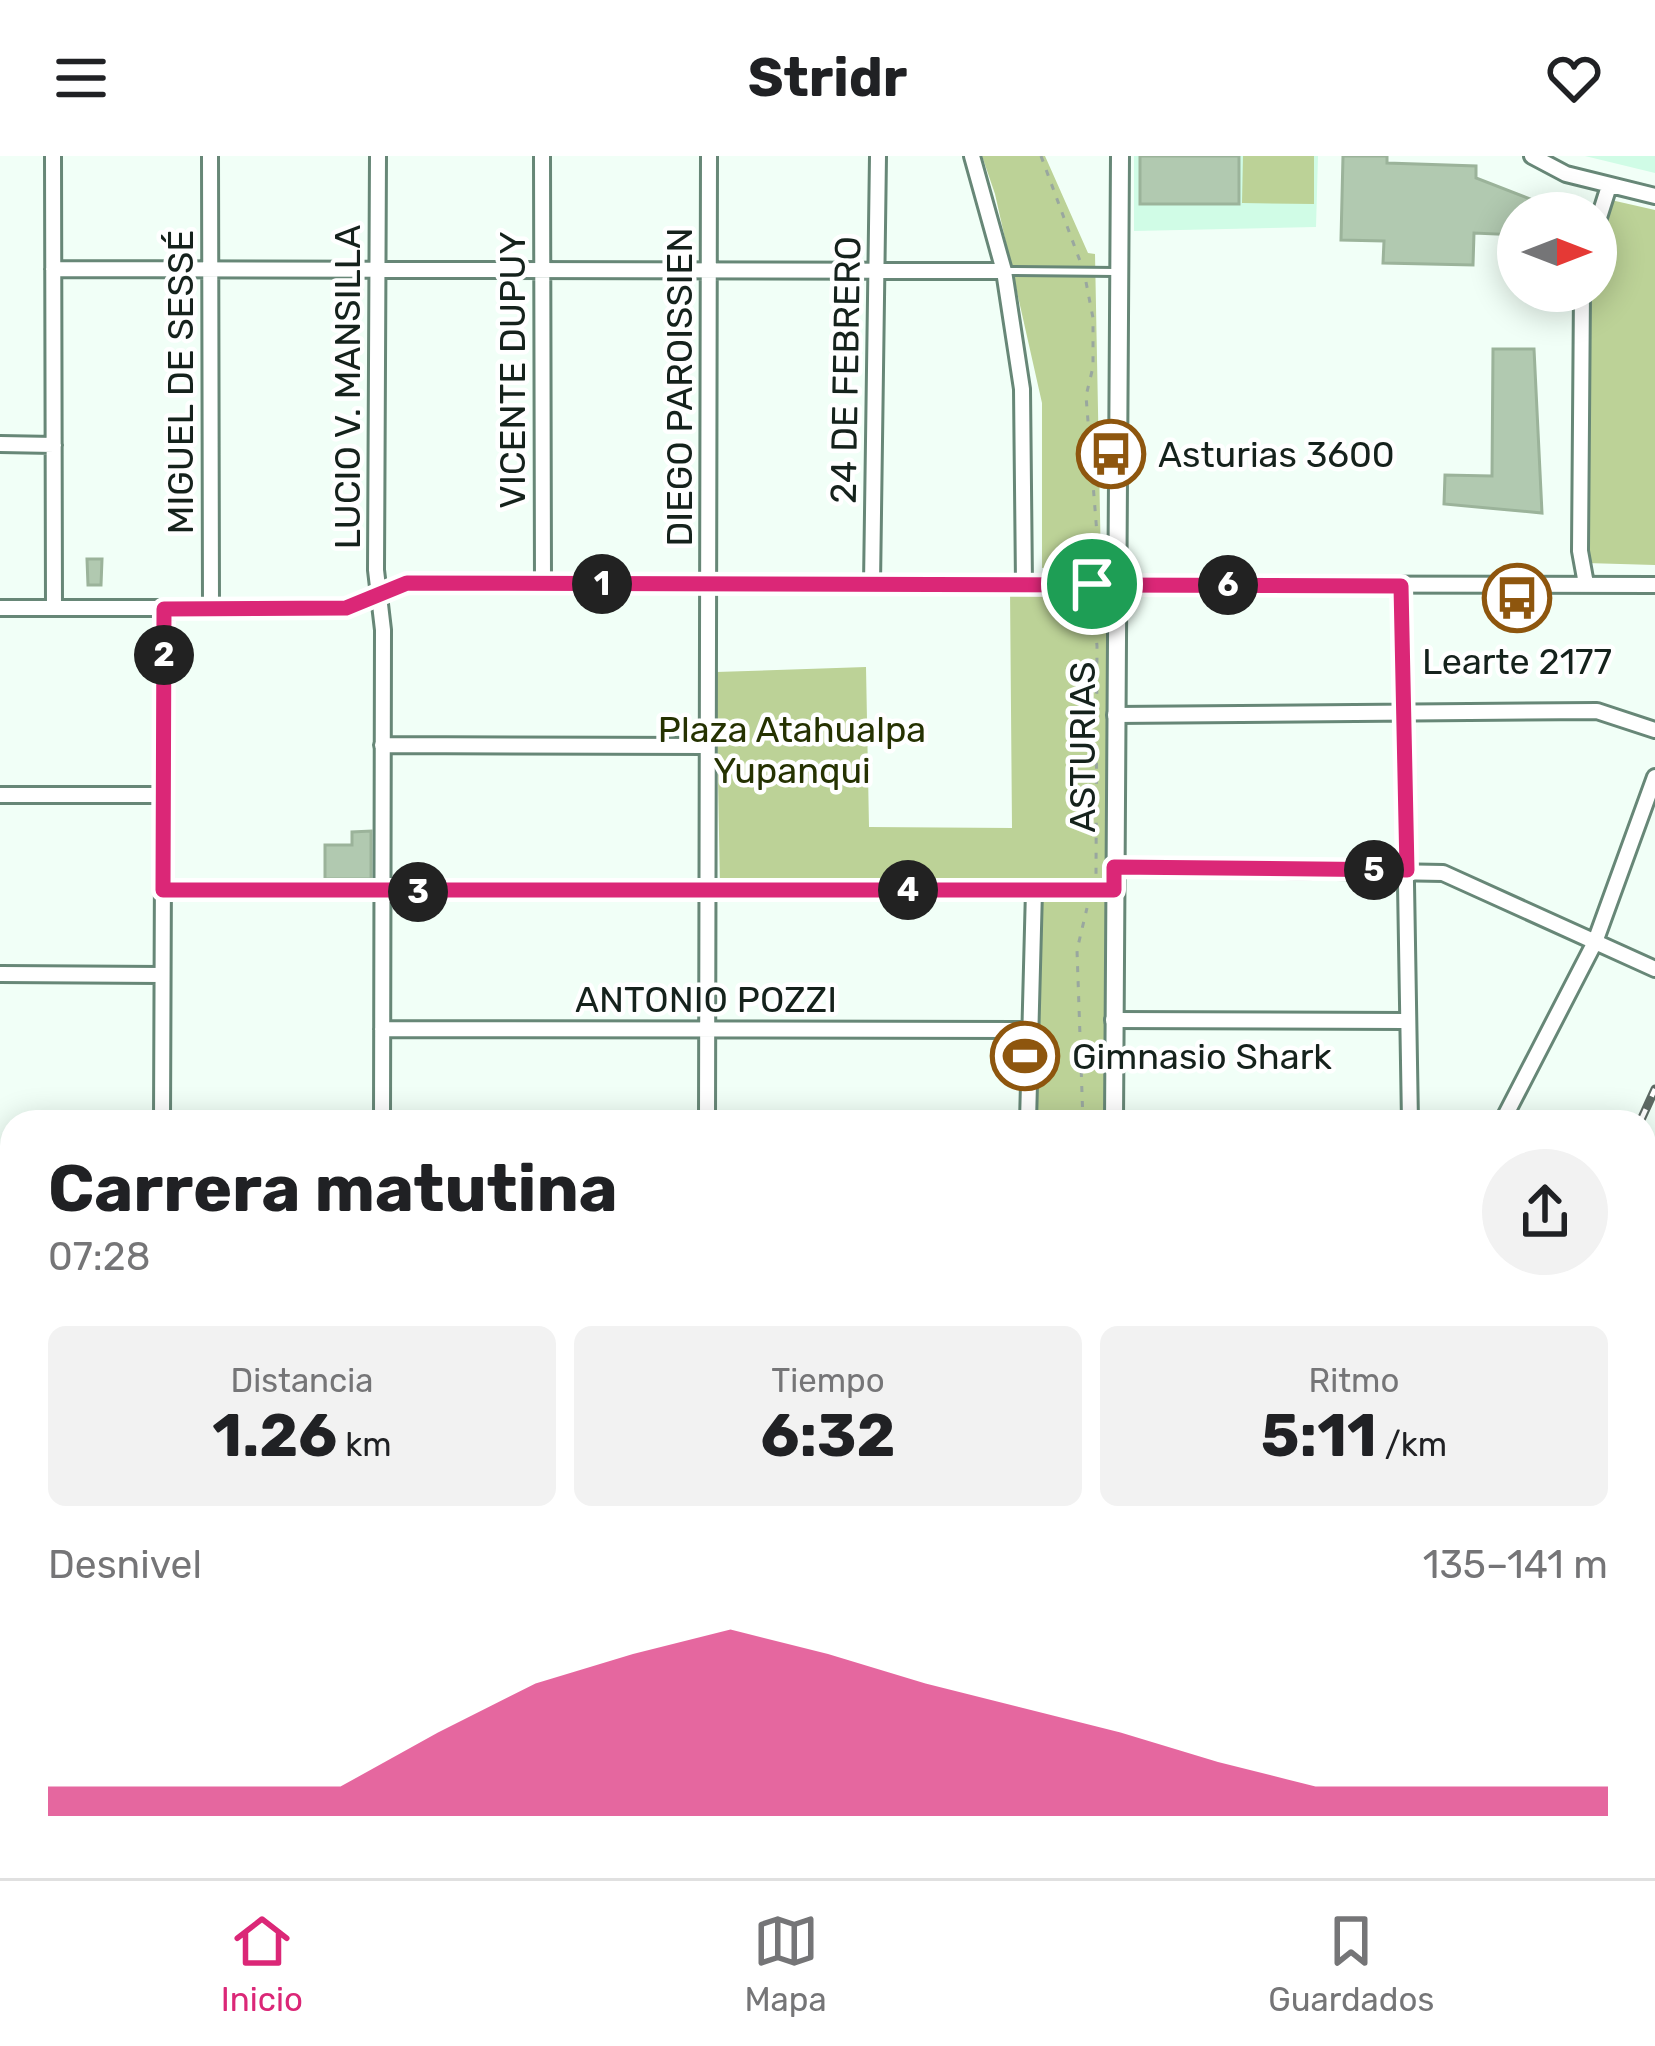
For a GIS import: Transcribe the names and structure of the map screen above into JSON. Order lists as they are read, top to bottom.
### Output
{
  "streets": {
    "street": [
      "VICENTE DUPUY",
      "24 DE FEBRERO",
      "MIGUEL DE SESSÉ",
      "LUCIO V. MANSILLA",
      "DIEGO PAROISSIEN",
      "ASTURIAS",
      "ANTONIO POZZI"
    ]
  },
  "crossings": [
    ["LUCIO V. MANSILLA", "ANTONIO POZZI"],
    ["DIEGO PAROISSIEN", "ANTONIO POZZI"]
  ],
  "parks": ["Plaza Atahualpa Yupanqui"],
  "places": {
    "bus stop": ["Asturias 3600", "Learte 2177"],
    "sports": ["Gimnasio Shark"]
  },
  "north": "right",
  "page": {
    "header": "Stridr",
    "pins": [
      "1",
      "6",
      "2",
      "5",
      "4",
      "3"
    ],
    "heading": ["Carrera matutina", "07:28"],
    "stats": [
      ["Distancia", "1.26 km"],
      ["Tiempo", "6:32"],
      ["Ritmo", "5:11 /km"]
    ],
    "chart": ["Desnivel", "135–141 m"],
    "tabs": ["Inicio", "Mapa", "Guardados"]
  }
}
